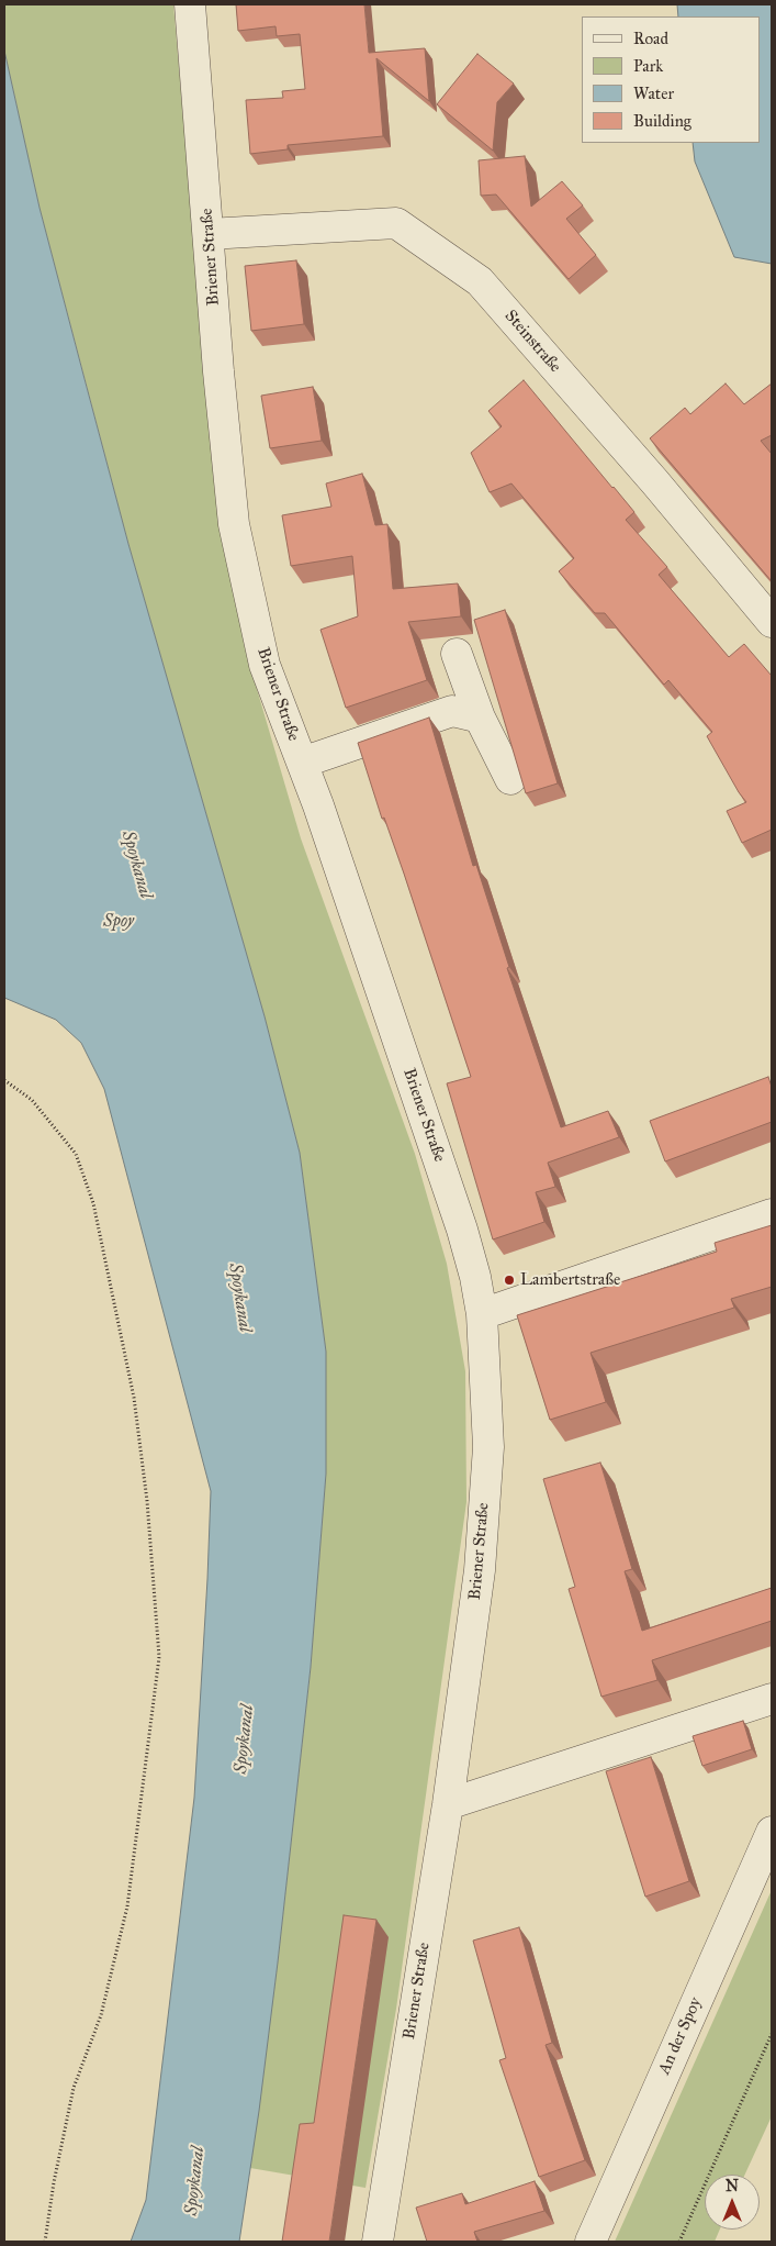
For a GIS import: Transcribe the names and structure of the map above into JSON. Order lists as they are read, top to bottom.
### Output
{
  "streets": {
    "street": ["Briener Straße", "Steinstraße", "An der Spoy"]
  },
  "crossings": [
    ["Briener Straße", "Steinstraße"]
  ],
  "water": ["Spoykanal", "Spoy"],
  "places": ["Lambertstraße"],
  "legend": [
    "Road",
    "Park",
    "Water",
    "Building"
  ],
  "north": "top"
}
